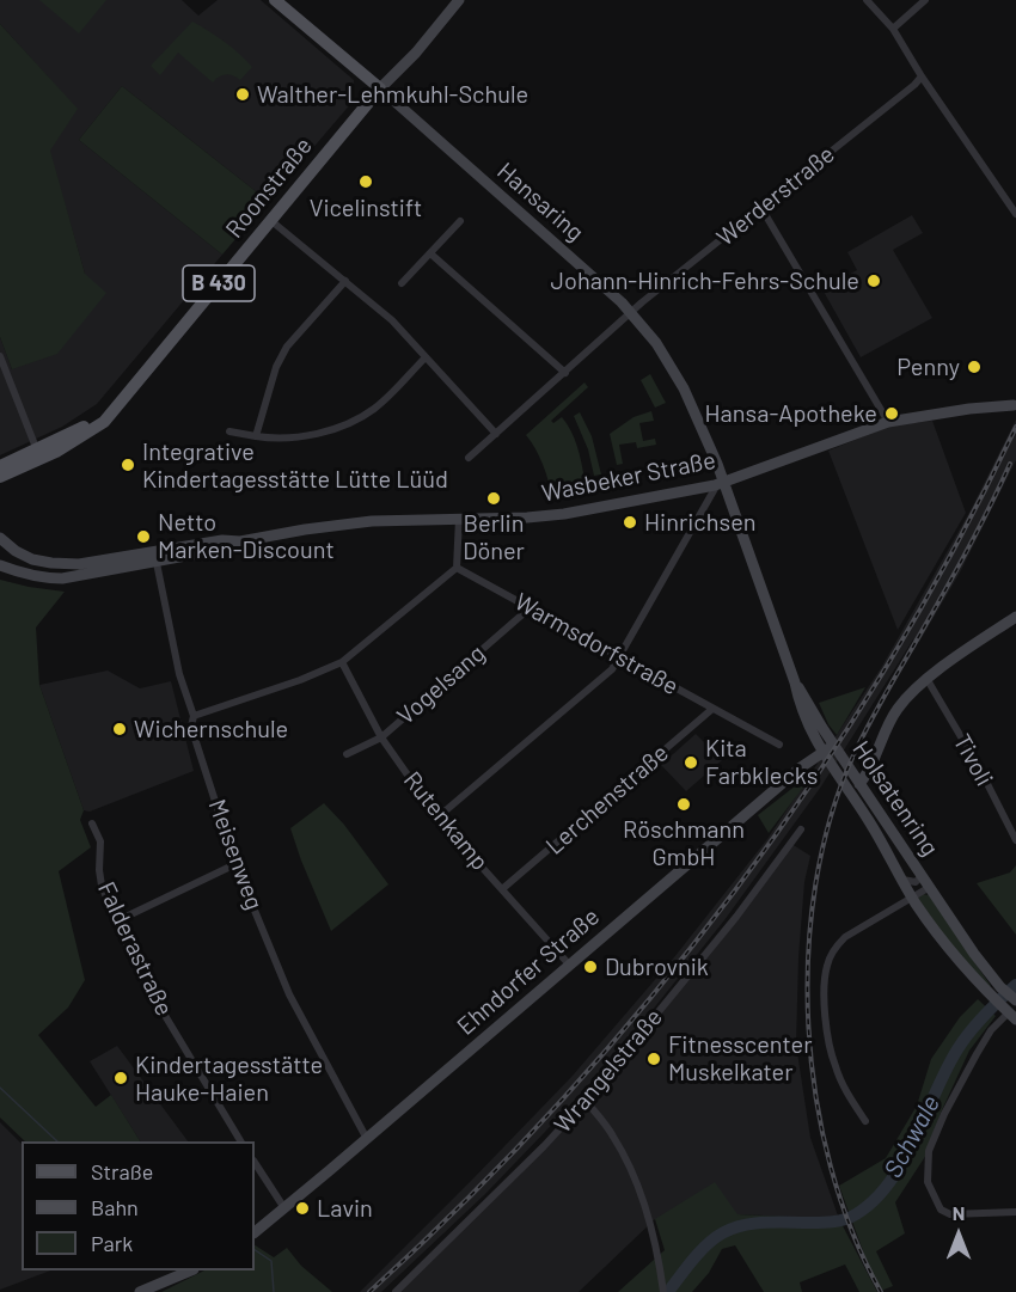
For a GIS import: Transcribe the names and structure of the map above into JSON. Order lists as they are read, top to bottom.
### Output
{
  "streets": {
    "main road": ["Roonstraße", "Hansaring", "B 430"],
    "street": [
      "Werderstraße",
      "Wasbeker Straße",
      "Warmsdorfstraße",
      "Vogelsang",
      "Tivoli",
      "Holsatenring",
      "Lerchenstraße",
      "Rutenkamp",
      "Meisenweg",
      "Falderastraße",
      "Ehndorfer Straße",
      "Wrangelstraße"
    ]
  },
  "crossings": [
    ["Roonstraße", "Hansaring"],
    ["Werderstraße", "Hansaring"],
    ["Hansaring", "Wasbeker Straße"],
    ["Hansaring", "Holsatenring"],
    ["Hansaring", "Ehndorfer Straße"],
    ["Wasbeker Straße", "Meisenweg"],
    ["Warmsdorfstraße", "Vogelsang"],
    ["Warmsdorfstraße", "Lerchenstraße"],
    ["Vogelsang", "Rutenkamp"],
    ["Holsatenring", "Ehndorfer Straße"],
    ["Lerchenstraße", "Rutenkamp"],
    ["Rutenkamp", "Ehndorfer Straße"],
    ["Meisenweg", "Ehndorfer Straße"]
  ],
  "water": ["Schwale"],
  "places": [
    "Walther-Lehmkuhl-Schule",
    "Vicelinstift",
    "Johann-Hinrich-Fehrs-Schule",
    "Penny",
    "Hansa-Apotheke",
    "Integrative Kindertagesstätte Lütte Lüüd",
    "Berlin Döner",
    "Hinrichsen",
    "Netto Marken-Discount",
    "Wichernschule",
    "Kita Farbklecks",
    "Röschmann GmbH",
    "Dubrovnik",
    "Fitnesscenter Muskelkater",
    "Kindertagesstätte Hauke-Haien",
    "Lavin"
  ],
  "legend": ["Straße", "Bahn", "Park"],
  "north": "top"
}
